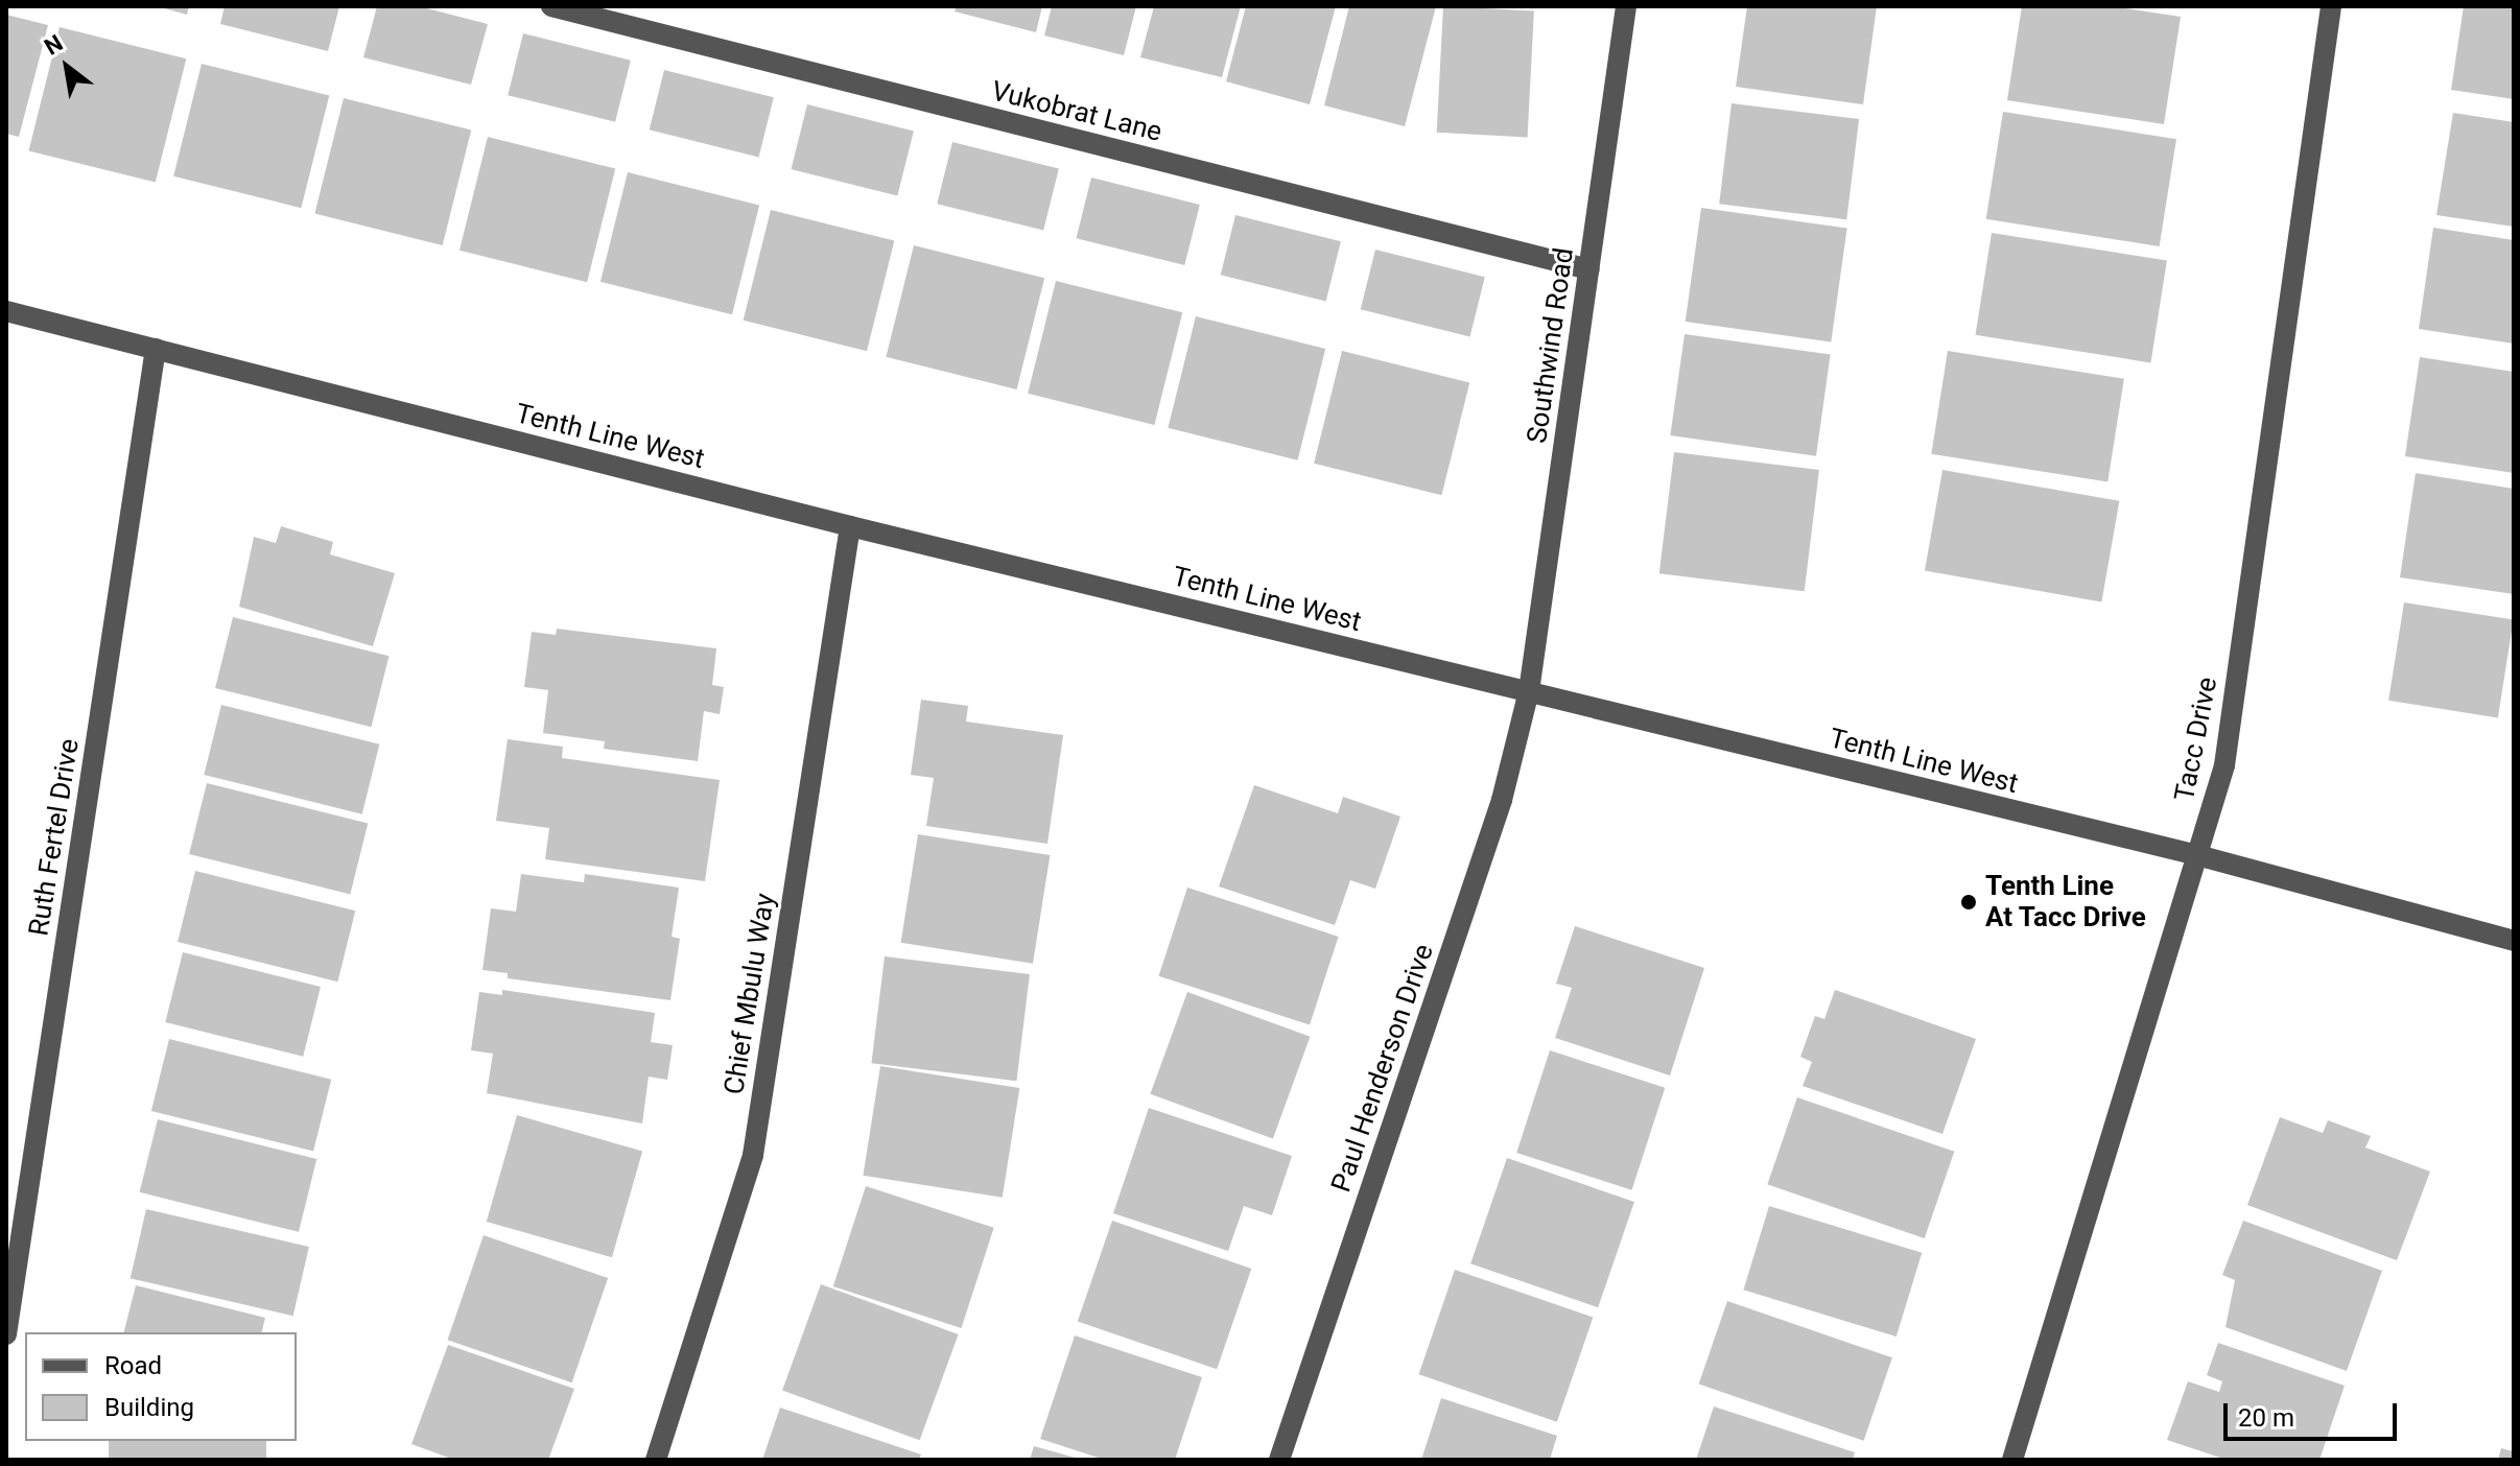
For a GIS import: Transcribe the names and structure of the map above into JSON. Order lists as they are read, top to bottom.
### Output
{
  "streets": {
    "street": [
      "Vukobrat Lane",
      "Southwind Road",
      "Tenth Line West",
      "Tacc Drive",
      "Ruth Fertel Drive",
      "Chief Mbulu Way",
      "Paul Henderson Drive"
    ]
  },
  "crossings": [
    ["Vukobrat Lane", "Southwind Road"],
    ["Southwind Road", "Tenth Line West"],
    ["Southwind Road", "Paul Henderson Drive"],
    ["Tenth Line West", "Tacc Drive"],
    ["Tenth Line West", "Ruth Fertel Drive"],
    ["Tenth Line West", "Chief Mbulu Way"],
    ["Tenth Line West", "Paul Henderson Drive"]
  ],
  "places": ["Tenth Line At Tacc Drive"],
  "legend": ["Road", "Building"],
  "scale_bar": "20 m",
  "north": "top left"
}
